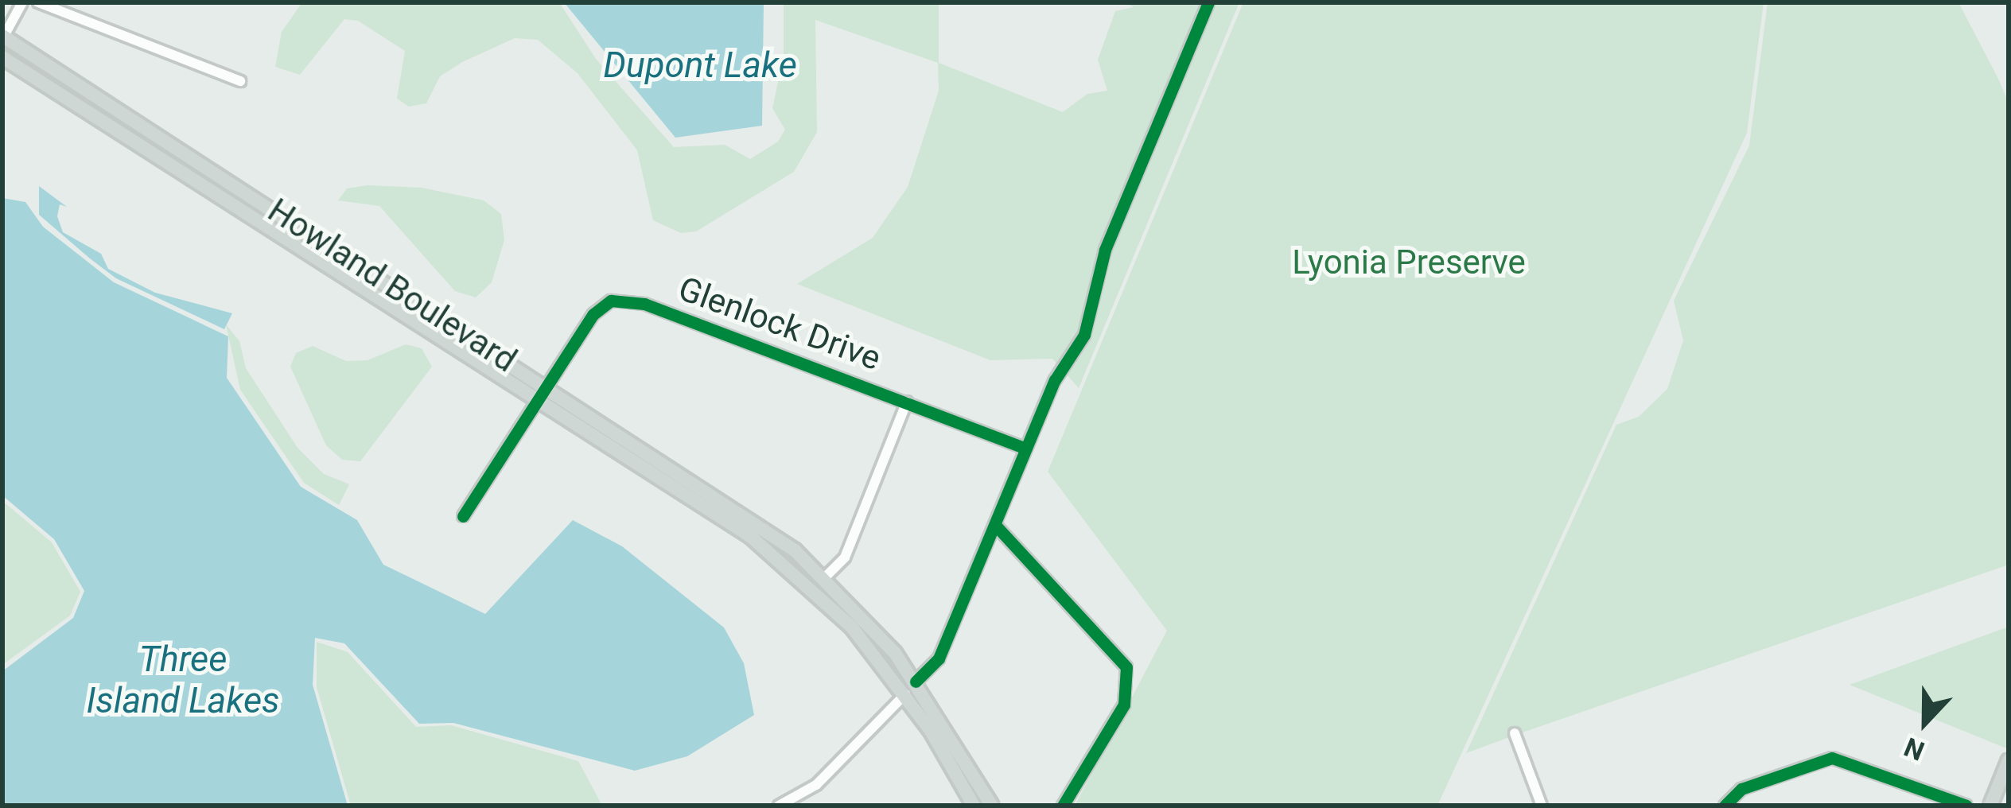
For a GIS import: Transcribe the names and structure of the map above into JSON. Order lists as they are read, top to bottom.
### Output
{
  "streets": {
    "main road": ["Howland Boulevard"],
    "street": ["Glenlock Drive"]
  },
  "crossings": [
    ["Howland Boulevard", "Glenlock Drive"]
  ],
  "water": ["Dupont Lake", "Three Island Lakes"],
  "parks": ["Lyonia Preserve"],
  "north": "bottom"
}
